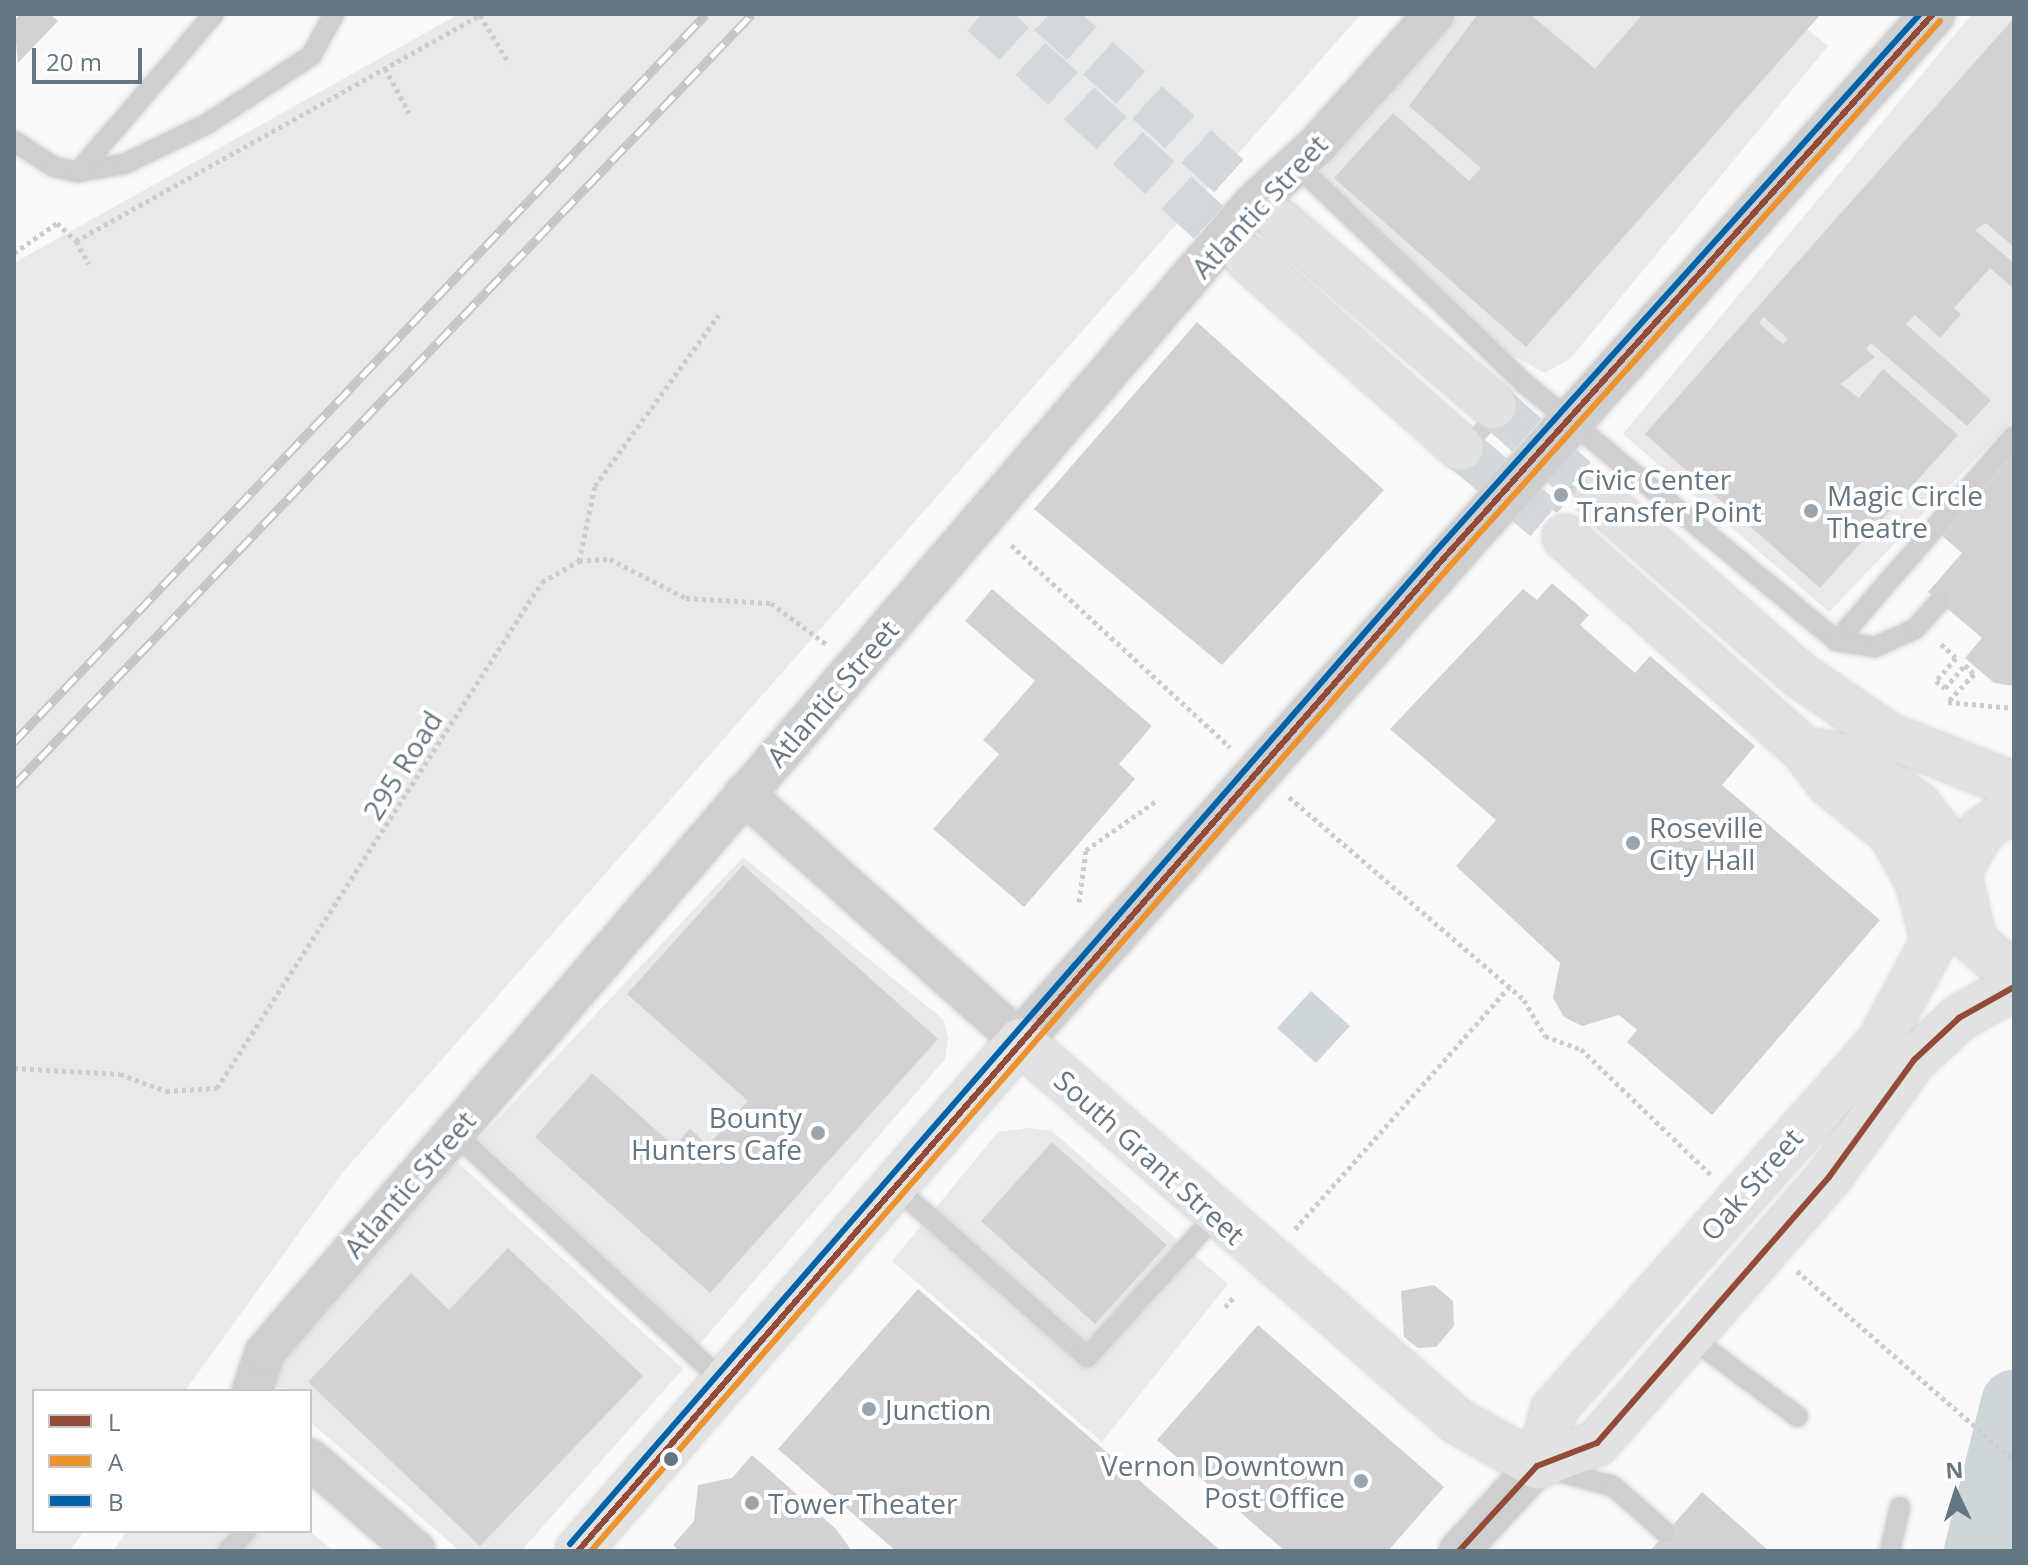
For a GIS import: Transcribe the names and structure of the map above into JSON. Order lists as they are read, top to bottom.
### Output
{
  "streets": {
    "main road": ["South Grant Street", "Oak Street"],
    "street": ["Atlantic Street"],
    "path": ["295 Road"]
  },
  "crossings": [
    ["Atlantic Street", "South Grant Street"],
    ["South Grant Street", "Oak Street"]
  ],
  "places": [
    "Civic Center Transfer Point",
    "Magic Circle Theatre",
    "Roseville City Hall",
    "Bounty Hunters Cafe",
    "Junction",
    "Vernon Downtown Post Office",
    "Tower Theater"
  ],
  "lines": ["transit line L", "transit line B", "transit line A"],
  "legend": ["L", "A", "B"],
  "scale_bar": "20 m",
  "north": "top"
}
